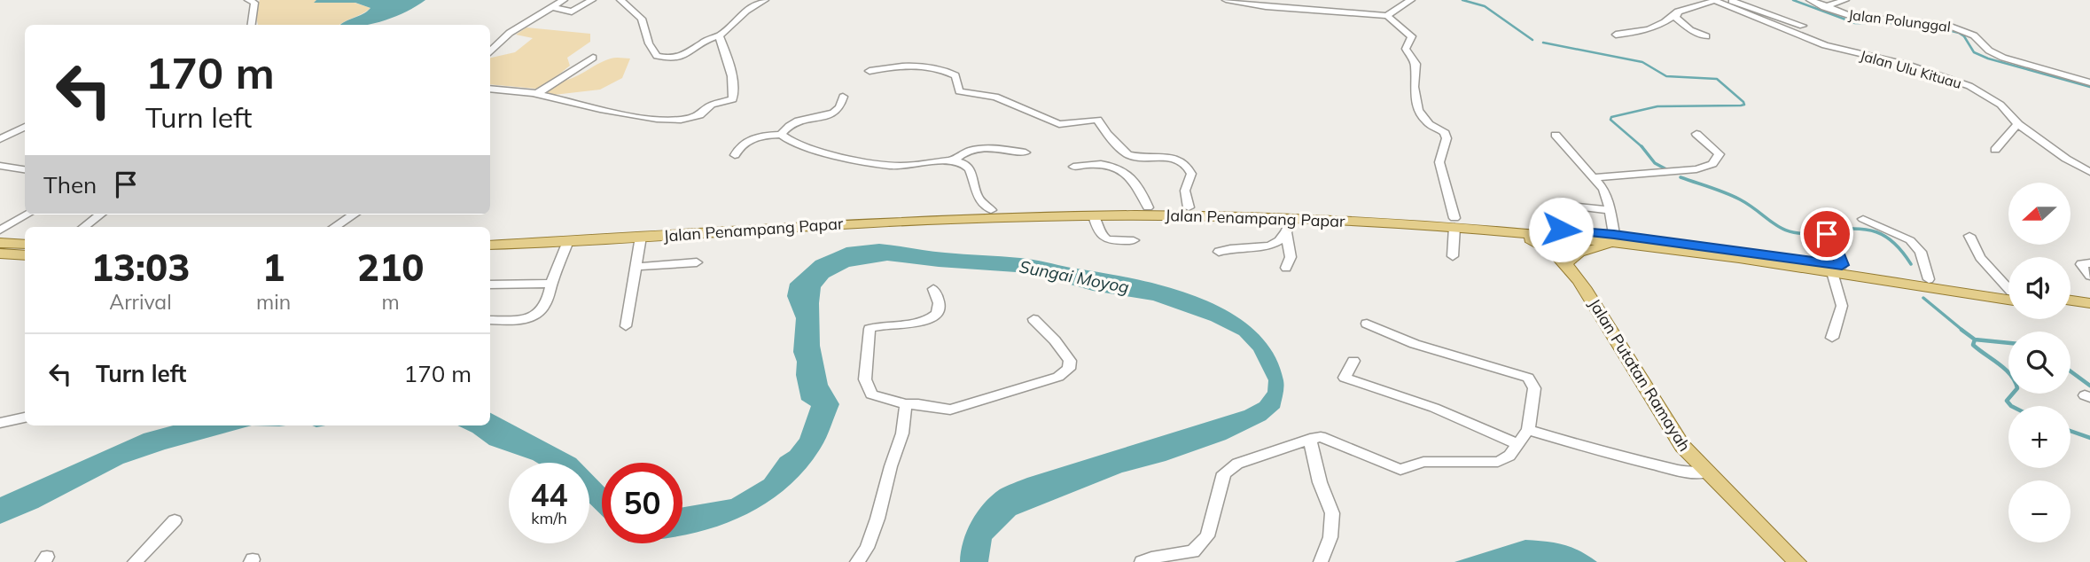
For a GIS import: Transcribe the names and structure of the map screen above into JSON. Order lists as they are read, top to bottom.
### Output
{
  "streets": {
    "main road": ["Jalan Penampang Papar", "Jalan Putatan Ramayah"],
    "street": ["Jalan Polunggal", "Jalan Ulu Kituau"]
  },
  "water": ["Sungai Moyog"],
  "north": "left",
  "page": {
    "turn": ["170 m", "Turn left"],
    "then": "Then",
    "map_buttons": ["+", "−"],
    "eta": [
      "13:03",
      "Arrival",
      "1",
      "min",
      "210",
      "m"
    ],
    "list": [
      {
        "name": "Turn left",
        "value": "170 m"
      }
    ],
    "speed": "44 km/h",
    "limit": "50"
  }
}
